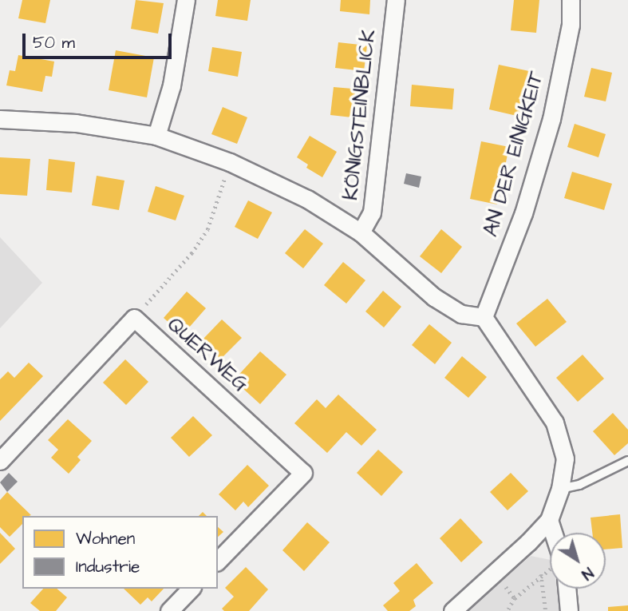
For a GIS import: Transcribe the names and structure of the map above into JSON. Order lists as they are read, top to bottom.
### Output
{
  "streets": {
    "street": ["KÖNIGSTEINBLICK", "AN DER EINIGKEIT", "QUERWEG"]
  },
  "legend": ["Wohnen", "Industrie"],
  "scale_bar": "50 m",
  "north": "bottom right"
}
